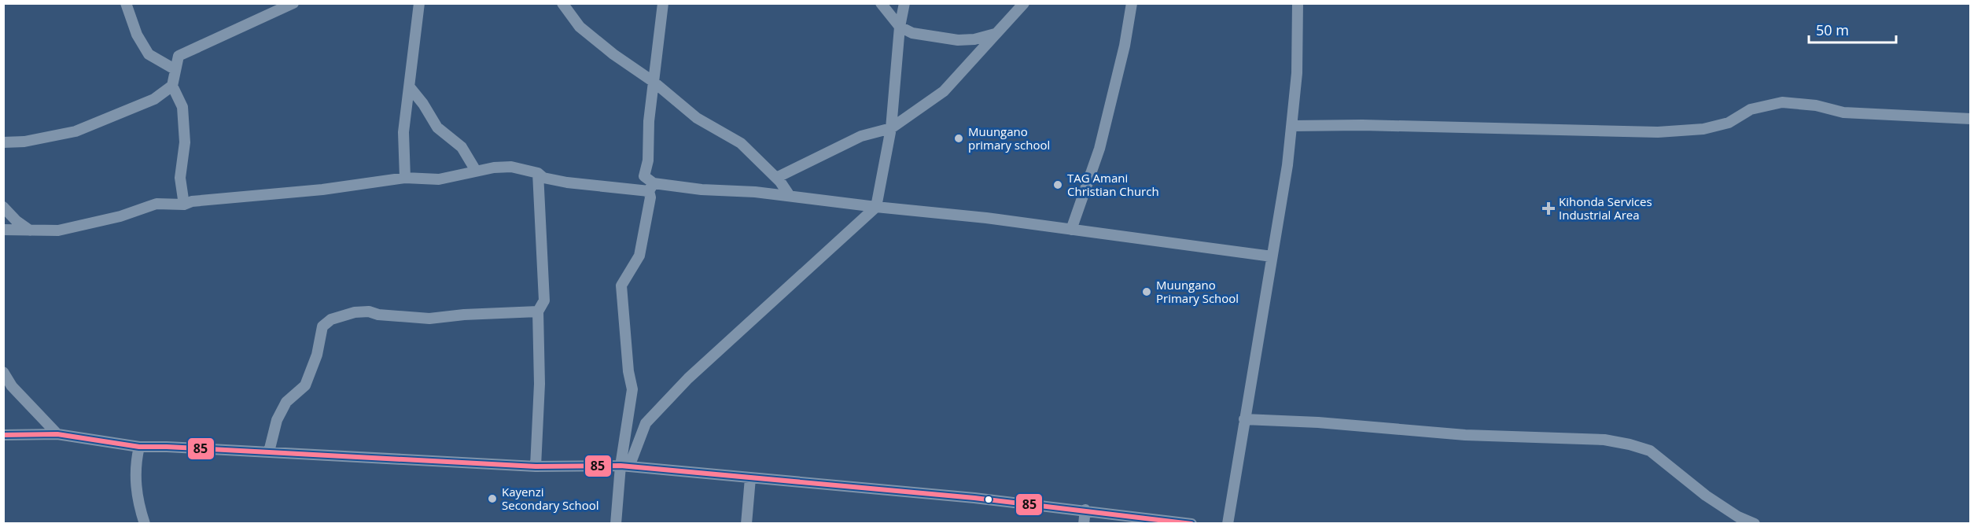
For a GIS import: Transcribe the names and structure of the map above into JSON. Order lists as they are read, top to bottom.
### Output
{
  "places": {
    "other": [
      "Muungano primary school",
      "TAG Amani Christian Church",
      "Muungano Primary School",
      "Kayenzi Secondary School"
    ],
    "health": ["Kihonda Services Industrial Area"]
  },
  "lines": ["transit line 85"],
  "scale_bar": "50 m"
}
